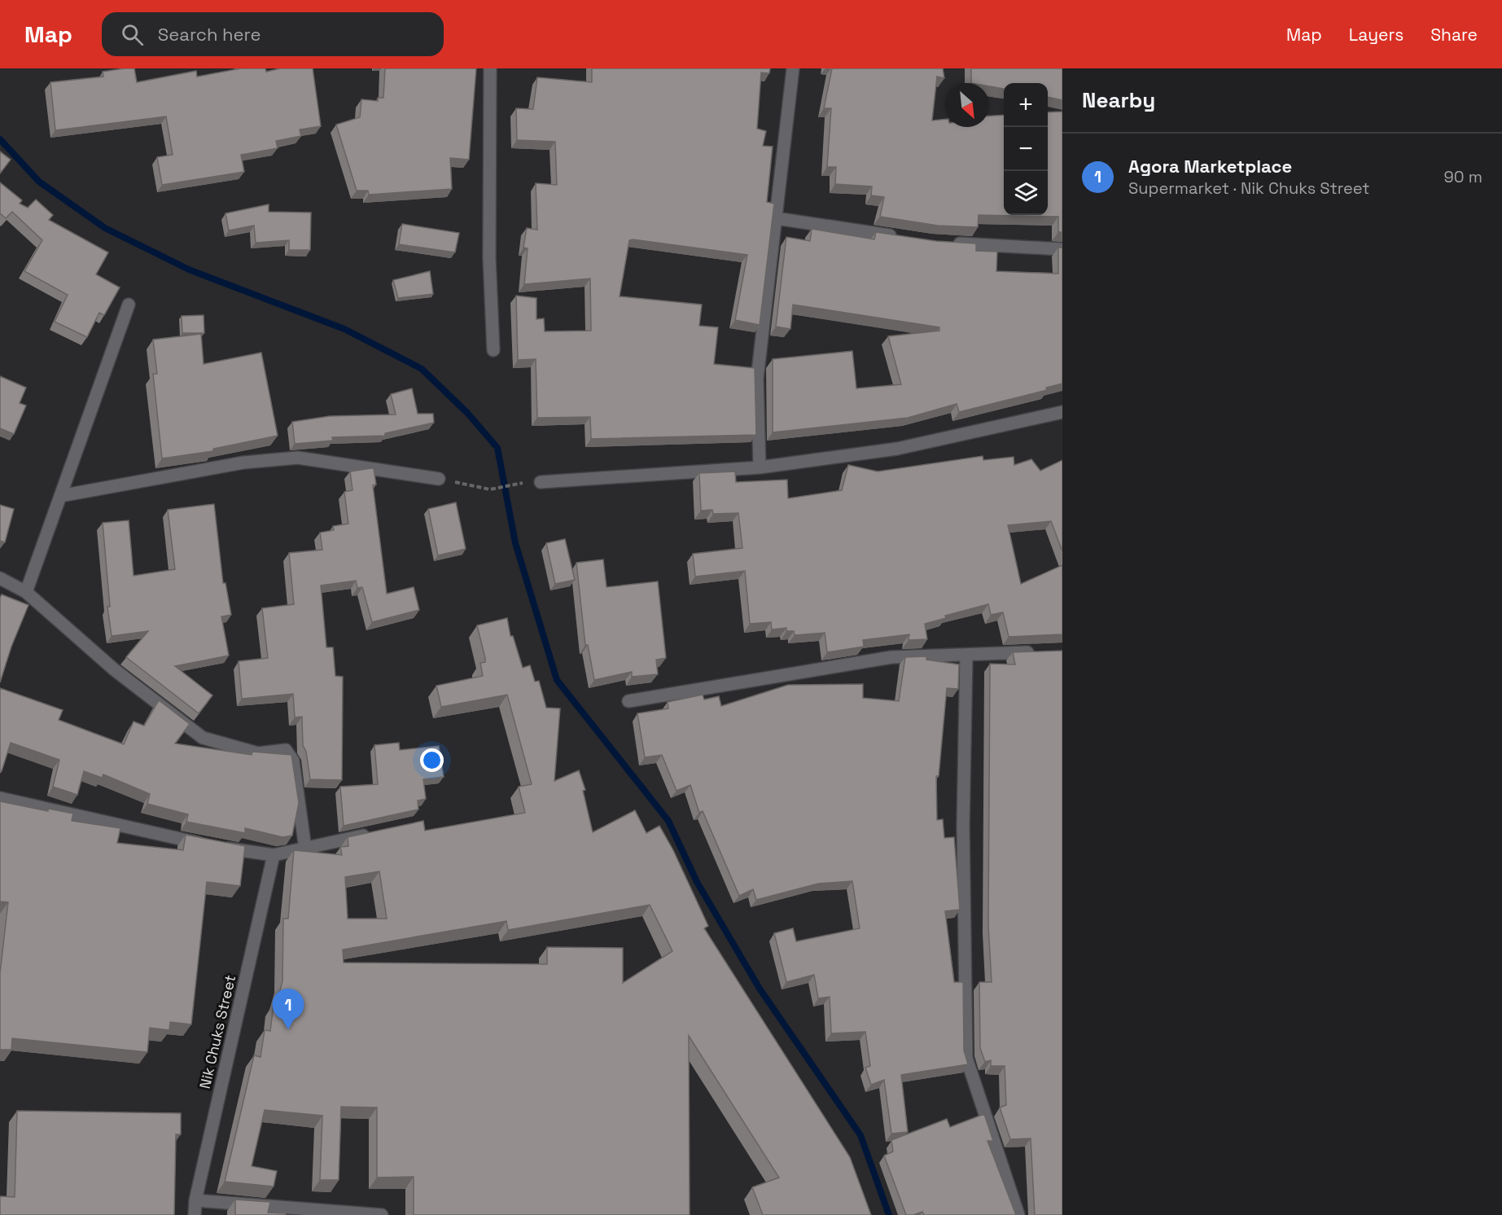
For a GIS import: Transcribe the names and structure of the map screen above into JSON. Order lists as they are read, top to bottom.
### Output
{
  "streets": {
    "street": ["Nik Chuks Street"]
  },
  "north": "bottom right",
  "page": {
    "header": "Map",
    "search": "Search here",
    "nav": ["Map", "Layers", "Share"],
    "heading": "Nearby",
    "map_buttons": ["+", "−"],
    "list": [
      {
        "mark": "1",
        "name": "Agora Marketplace",
        "note": "Supermarket · Nik Chuks Street",
        "value": "90 m"
      }
    ],
    "pins": "1"
  }
}
